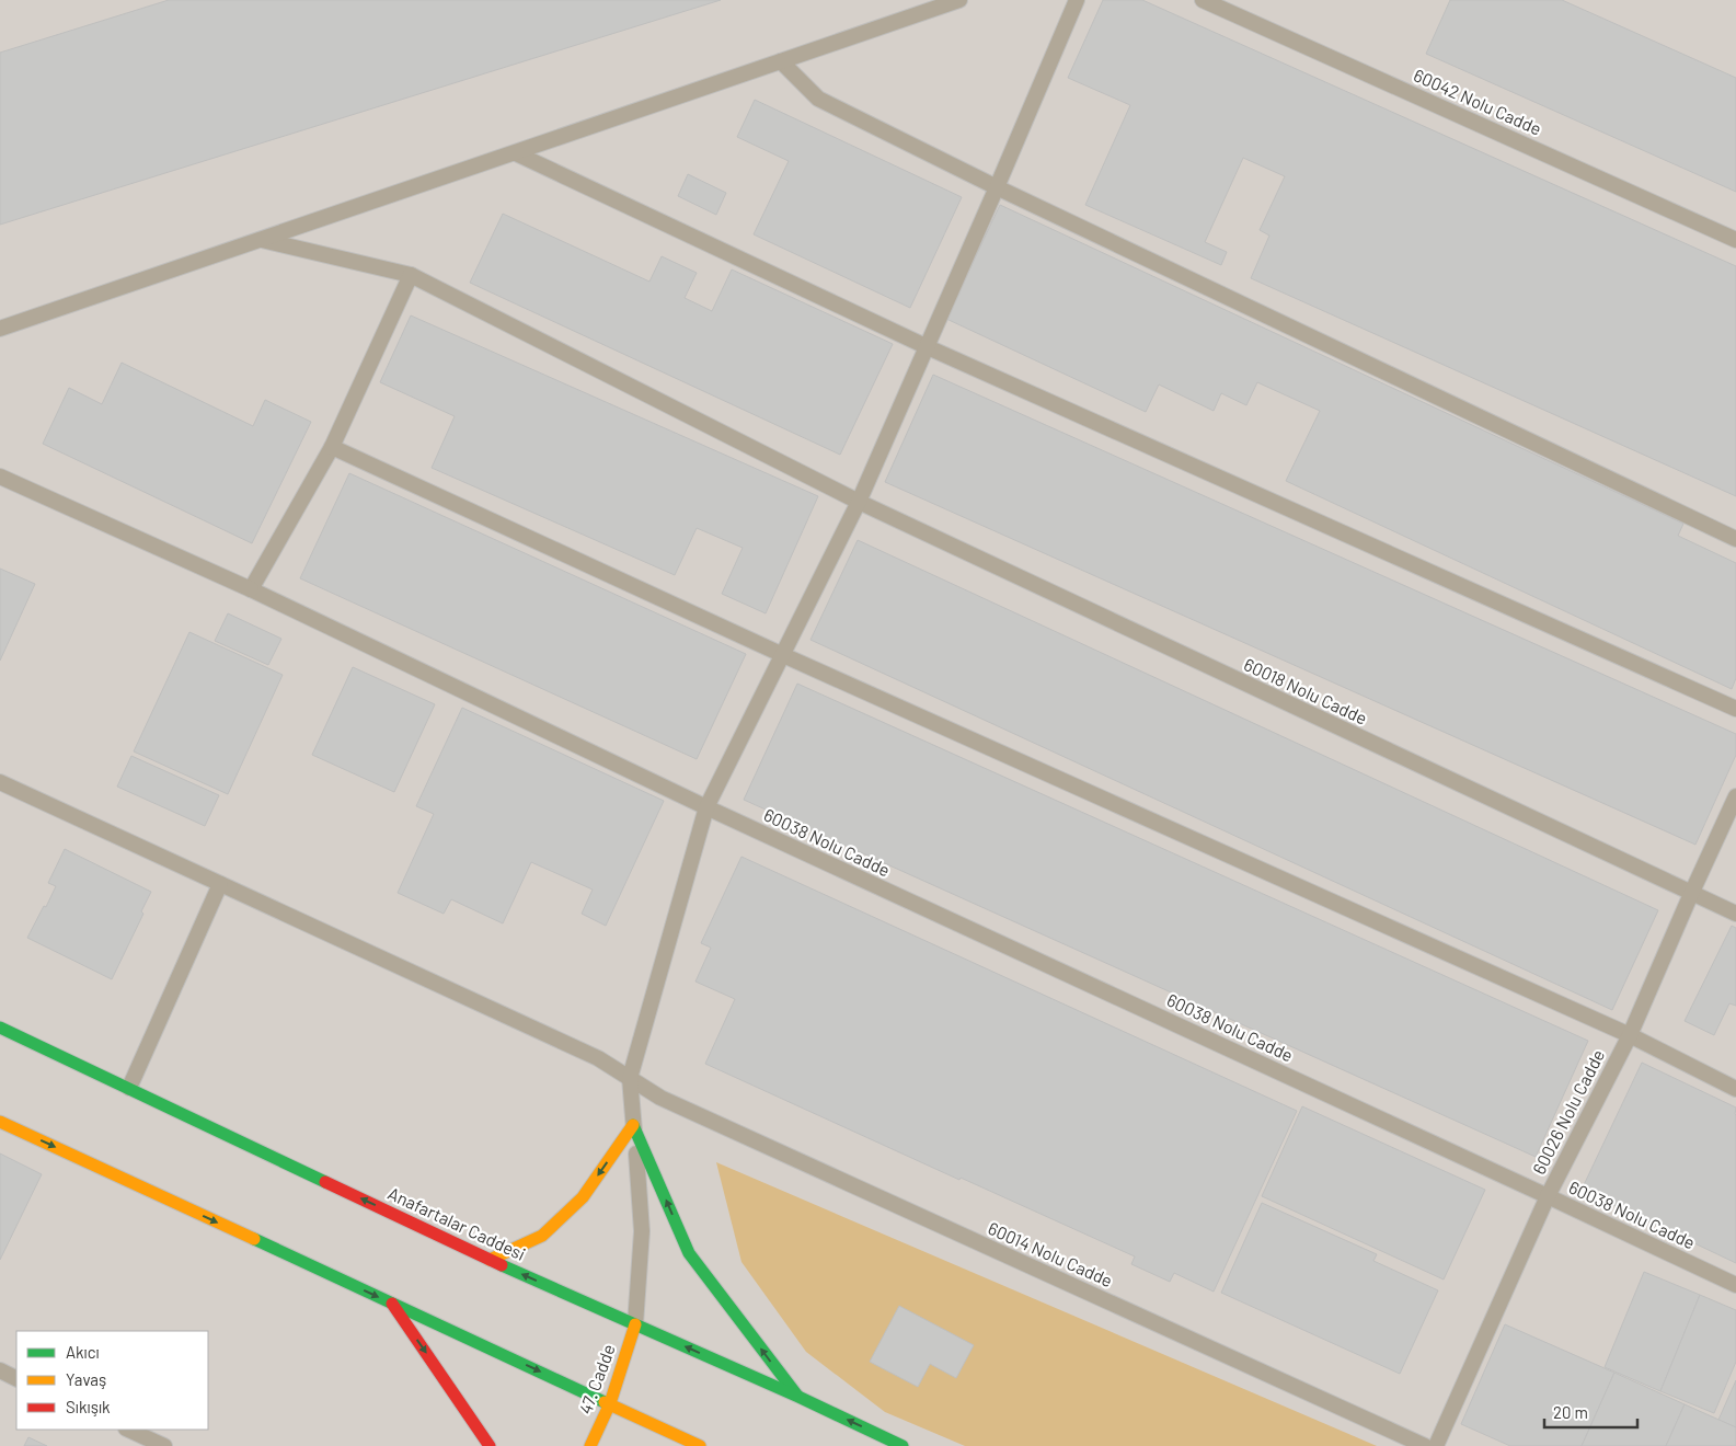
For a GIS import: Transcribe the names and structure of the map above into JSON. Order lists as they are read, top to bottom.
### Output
{
  "streets": {
    "main road": ["Anafartalar Caddesi", "47. Cadde"],
    "lane": [
      "60042 Nolu Cadde",
      "60018 Nolu Cadde",
      "60038 Nolu Cadde",
      "60026 Nolu Cadde",
      "60014 Nolu Cadde"
    ]
  },
  "crossings": [
    ["60018 Nolu Cadde", "60026 Nolu Cadde"],
    ["60038 Nolu Cadde", "60026 Nolu Cadde"],
    ["Anafartalar Caddesi", "47. Cadde"]
  ],
  "legend": ["Akıcı", "Yavaş", "Sıkışık"],
  "scale_bar": "20 m"
}
